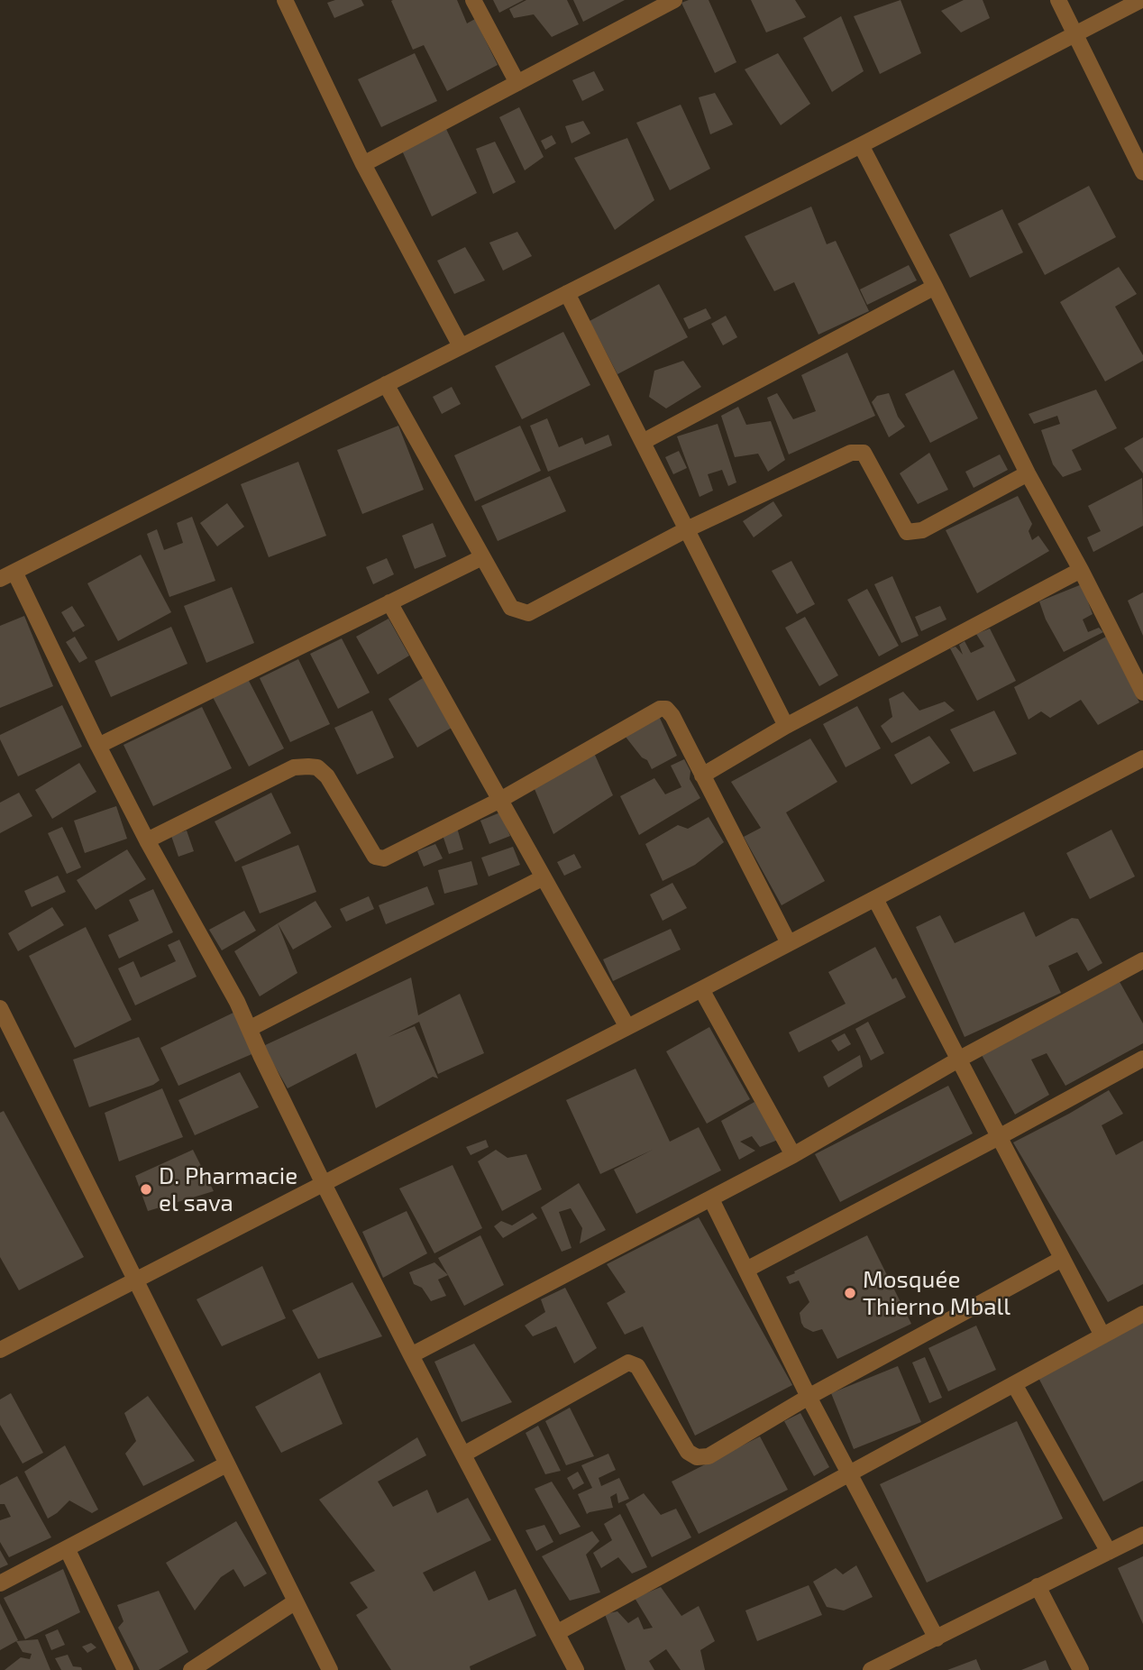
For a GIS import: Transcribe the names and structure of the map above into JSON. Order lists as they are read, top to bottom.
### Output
{
  "places": ["D. Pharmacie el sava", "Mosquée Thierno Mball"]
}
